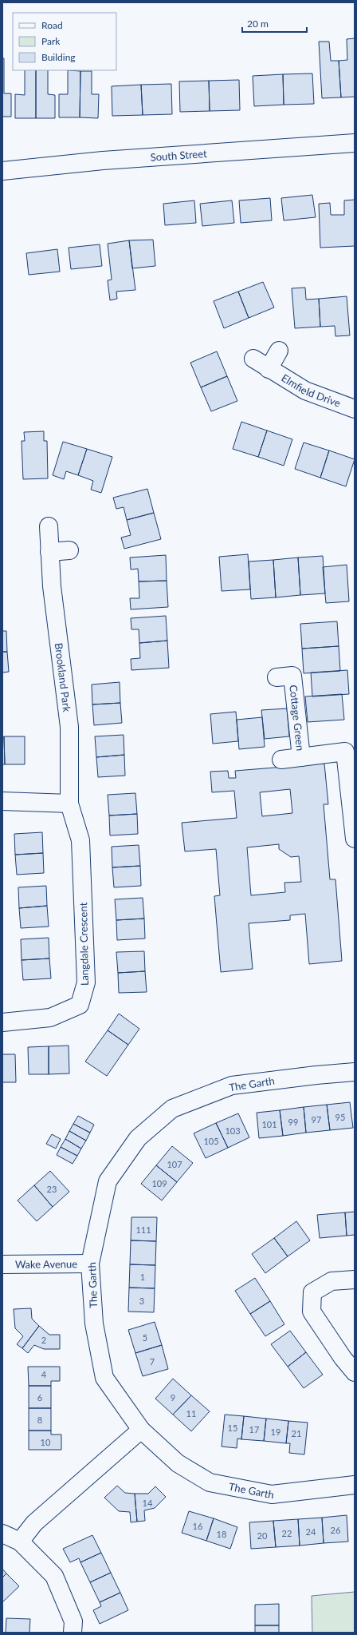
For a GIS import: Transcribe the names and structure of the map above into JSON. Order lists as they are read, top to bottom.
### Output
{
  "streets": {
    "street": [
      "South Street",
      "Elmfield Drive",
      "Brookland Park",
      "Cottage Green",
      "Langdale Crescent",
      "The Garth",
      "Wake Avenue"
    ]
  },
  "crossings": [
    ["Brookland Park", "Langdale Crescent"],
    ["The Garth", "Wake Avenue"]
  ],
  "house_numbers": [
    "95",
    "97",
    "99",
    "101",
    "103",
    "105",
    "107",
    "109",
    "23",
    "111",
    "1",
    "3",
    "5",
    "2",
    "7",
    "4",
    "6",
    "9",
    "11",
    "8",
    "15",
    "17",
    "19",
    "21",
    "10",
    "14",
    "16",
    "26",
    "24",
    "22",
    "18",
    "20"
  ],
  "legend": ["Road", "Park", "Building"],
  "scale_bar": "20 m"
}
